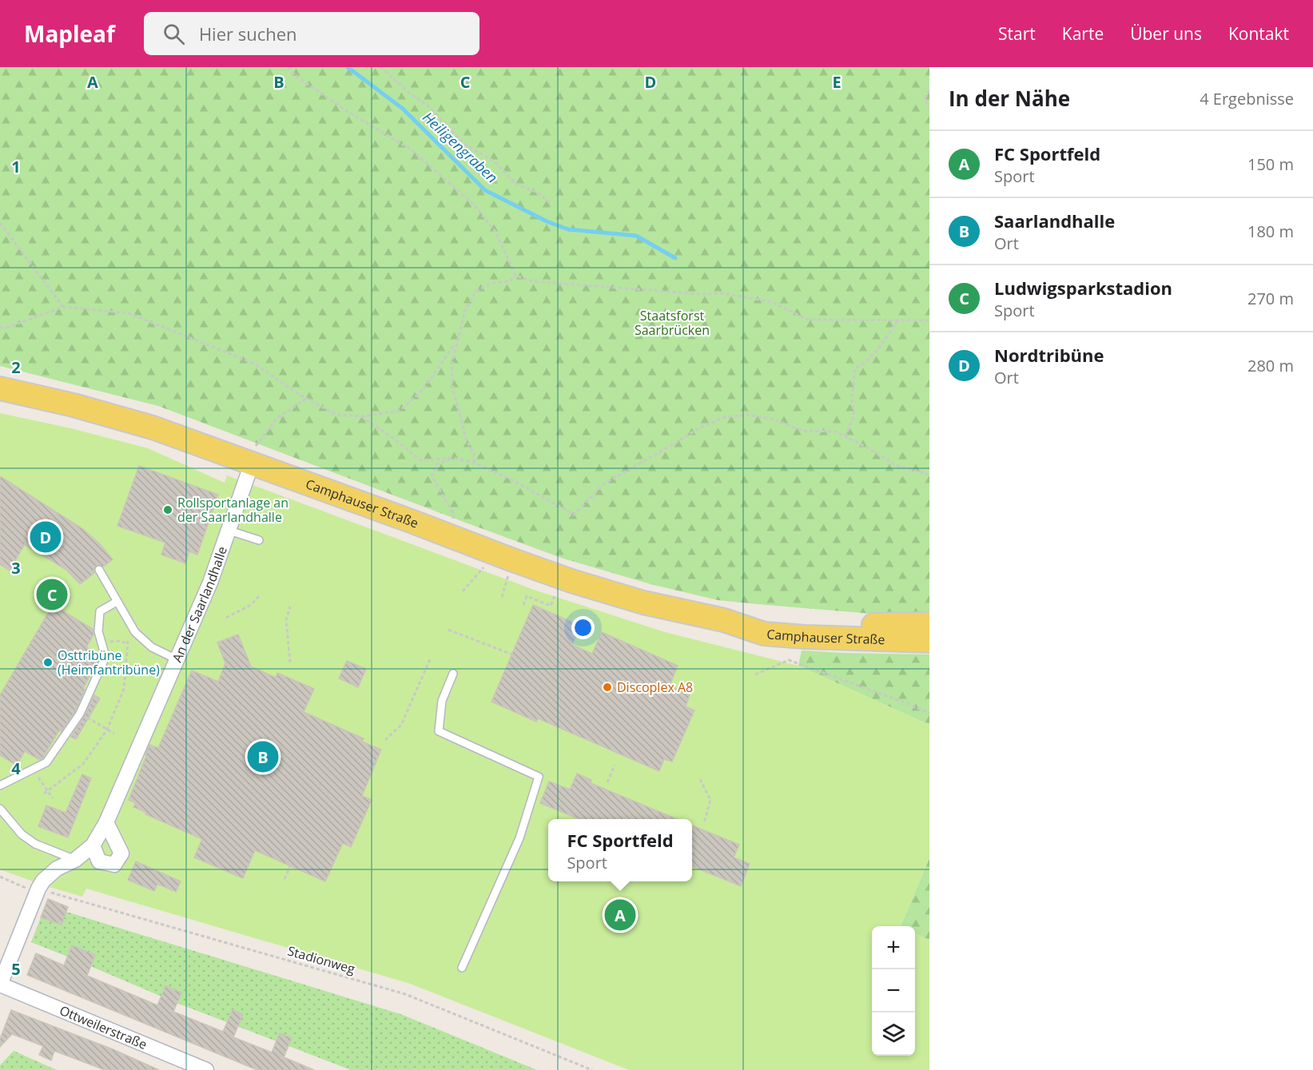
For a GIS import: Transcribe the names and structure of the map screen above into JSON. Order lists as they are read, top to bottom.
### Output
{
  "streets": {
    "main road": ["Camphauser Straße"],
    "street": ["An der Saarlandhalle", "Ottweilerstraße"],
    "path": ["Stadionweg"]
  },
  "crossings": [
    ["Camphauser Straße", "An der Saarlandhalle"],
    ["An der Saarlandhalle", "Stadionweg"],
    ["An der Saarlandhalle", "Ottweilerstraße"]
  ],
  "water": ["Heiligengraben"],
  "parks": ["Staatsforst Saarbrücken"],
  "places": ["Rollsportanlage an der Saarlandhalle", "Osttribüne (Heimfantribüne)", "Discoplex A8"],
  "page": {
    "header": "Mapleaf",
    "search": "Hier suchen",
    "nav": [
      "Start",
      "Karte",
      "Über uns",
      "Kontakt"
    ],
    "heading": ["In der Nähe", "4 Ergebnisse"],
    "list": [
      {
        "mark": "A",
        "name": "FC Sportfeld",
        "note": "Sport",
        "value": "150 m"
      },
      {
        "mark": "B",
        "name": "Saarlandhalle",
        "note": "Ort",
        "value": "180 m"
      },
      {
        "mark": "C",
        "name": "Ludwigsparkstadion",
        "note": "Sport",
        "value": "270 m"
      },
      {
        "mark": "D",
        "name": "Nordtribüne",
        "note": "Ort",
        "value": "280 m"
      }
    ],
    "pins": [
      "D",
      "C",
      "B",
      "A"
    ],
    "popup": ["FC Sportfeld", "Sport"],
    "map_buttons": ["+", "−"]
  },
  "grid": {
    "columns": [
      "A",
      "B",
      "C",
      "D",
      "E"
    ],
    "rows": [
      "1",
      "2",
      "3",
      "4",
      "5"
    ]
  }
}
